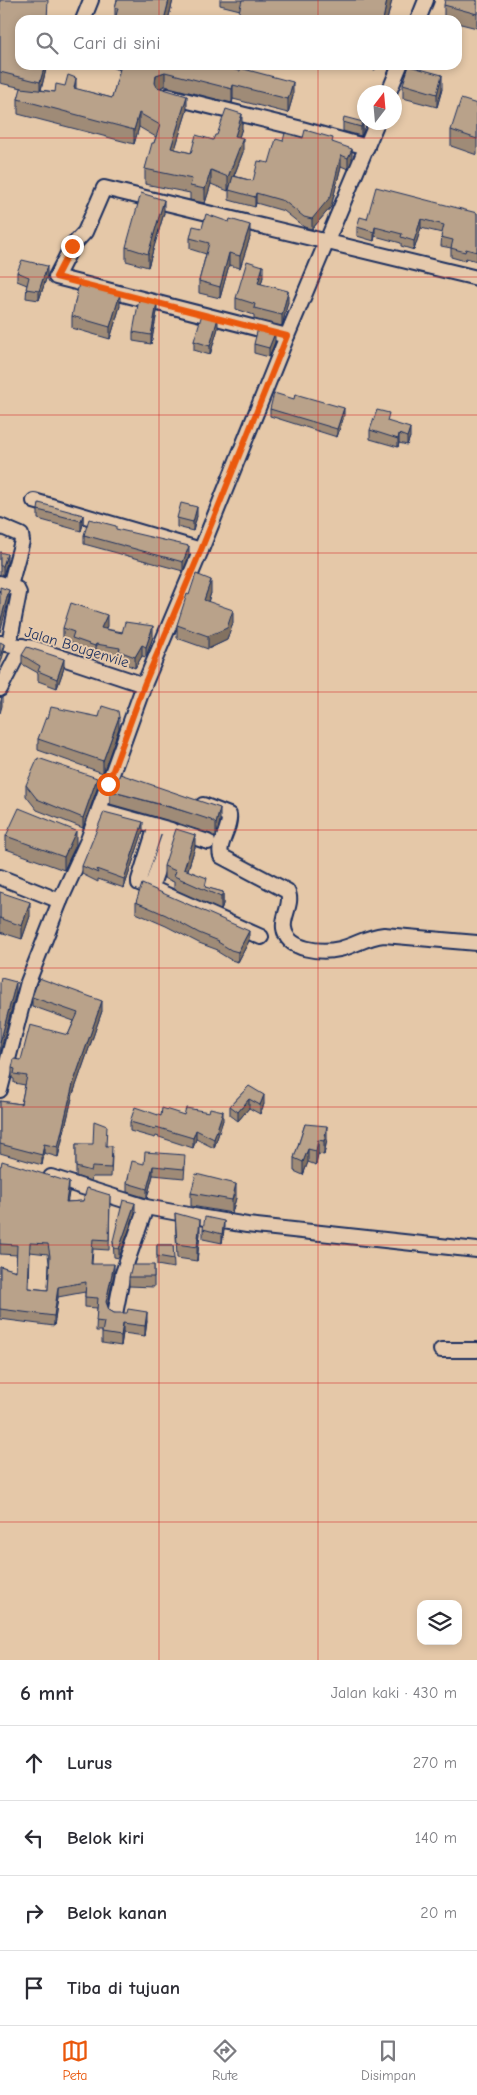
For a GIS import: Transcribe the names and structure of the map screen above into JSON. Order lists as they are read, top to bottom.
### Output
{
  "streets": {
    "street": ["Jalan Bougenvile"]
  },
  "north": "top",
  "page": {
    "search": "Cari di sini",
    "heading": ["6 mnt", "Jalan kaki · 430 m"],
    "list": [
      ["Lurus", "270 m"],
      ["Belok kiri", "140 m"],
      ["Belok kanan", "20 m"],
      "Tiba di tujuan"
    ],
    "nav": ["Peta", "Rute", "Disimpan"]
  }
}
